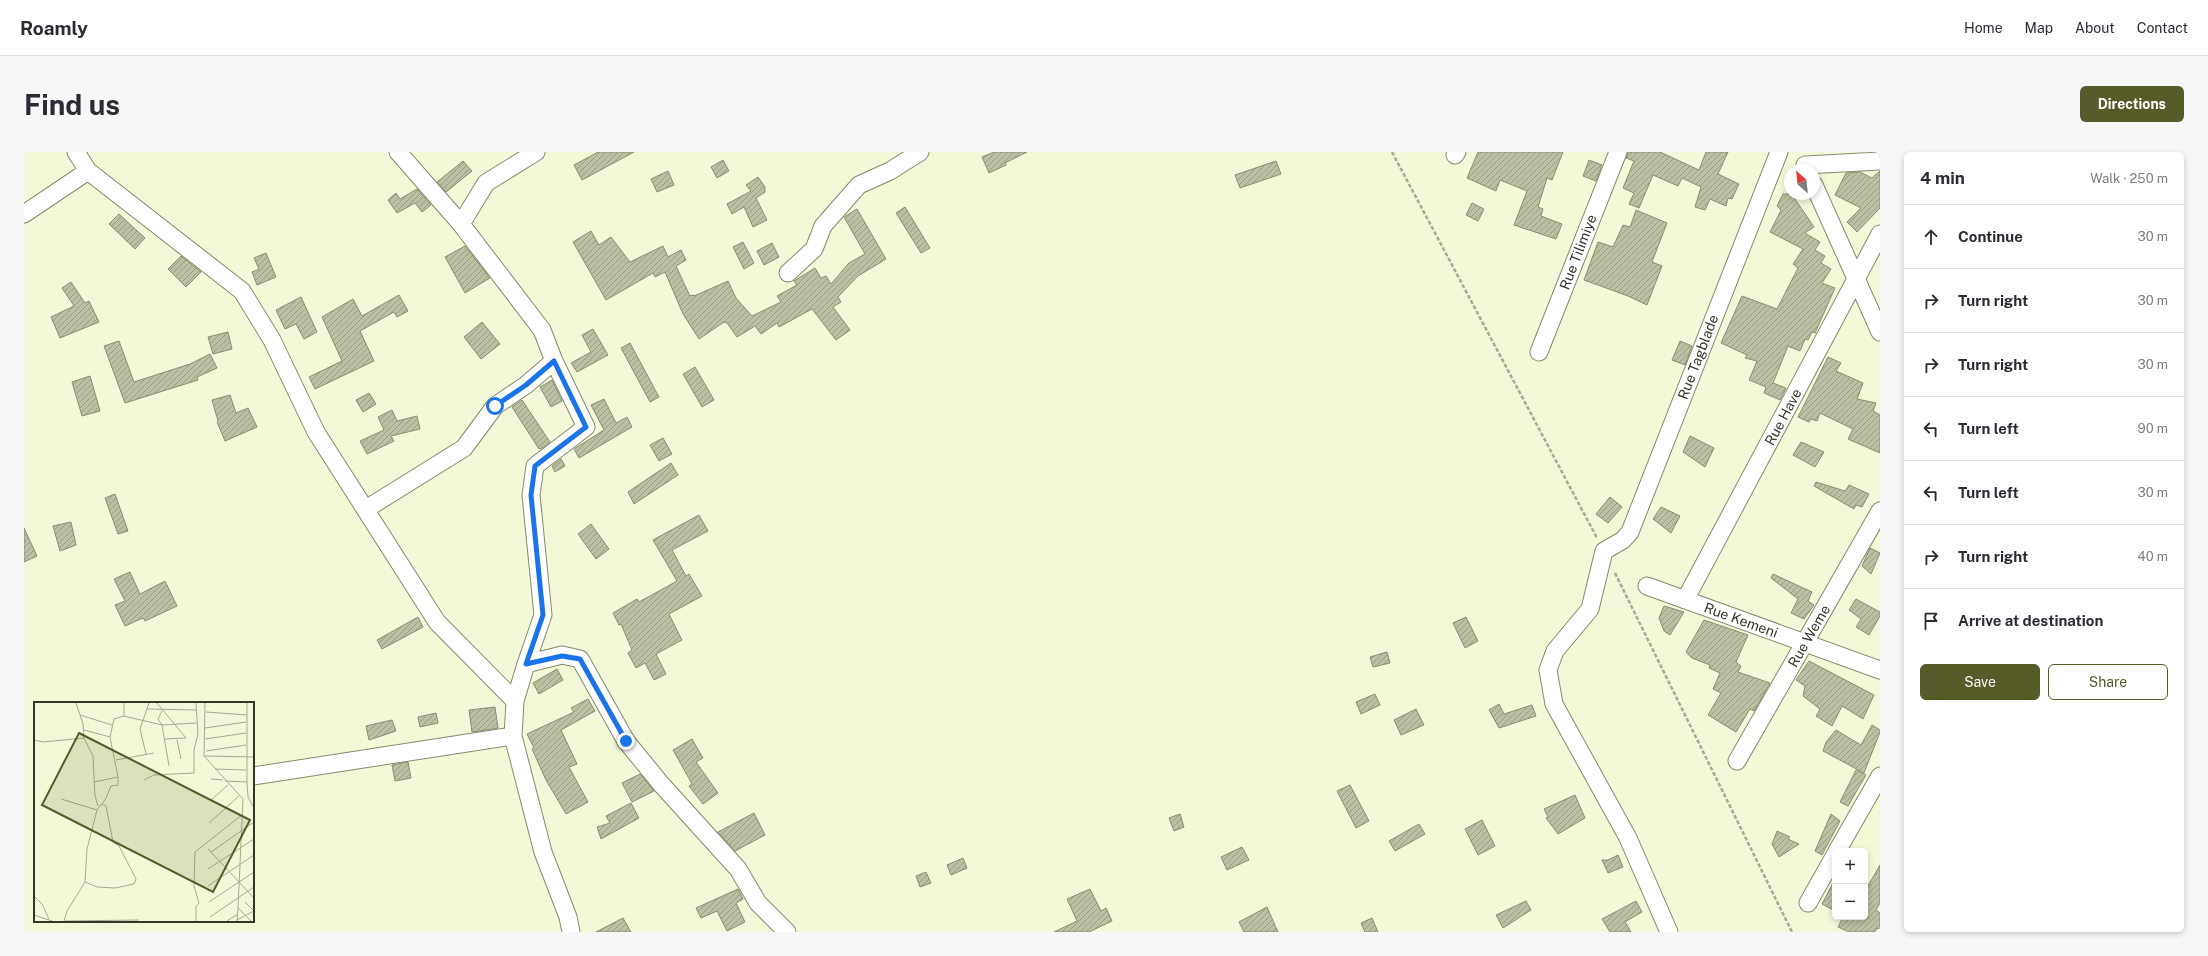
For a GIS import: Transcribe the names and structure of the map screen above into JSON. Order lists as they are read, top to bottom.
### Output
{
  "streets": {
    "street": [
      "Rue Tilimiye",
      "Rue Tagblade",
      "Rue Have",
      "Rue Kemeni",
      "Rue Weme"
    ]
  },
  "crossings": [
    ["Rue Have", "Rue Kemeni"],
    ["Rue Kemeni", "Rue Weme"]
  ],
  "north": "top left",
  "page": {
    "header": "Roamly",
    "nav": [
      "Home",
      "Map",
      "About",
      "Contact"
    ],
    "buttons": [
      "Directions",
      ["Save", "Share"]
    ],
    "title": "Find us",
    "heading": ["4 min", "Walk · 250 m"],
    "list": [
      ["Continue", "30 m"],
      ["Turn right", "30 m"],
      ["Turn right", "30 m"],
      ["Turn left", "90 m"],
      ["Turn left", "30 m"],
      ["Turn right", "40 m"],
      "Arrive at destination"
    ],
    "map_buttons": ["+", "−"]
  }
}
